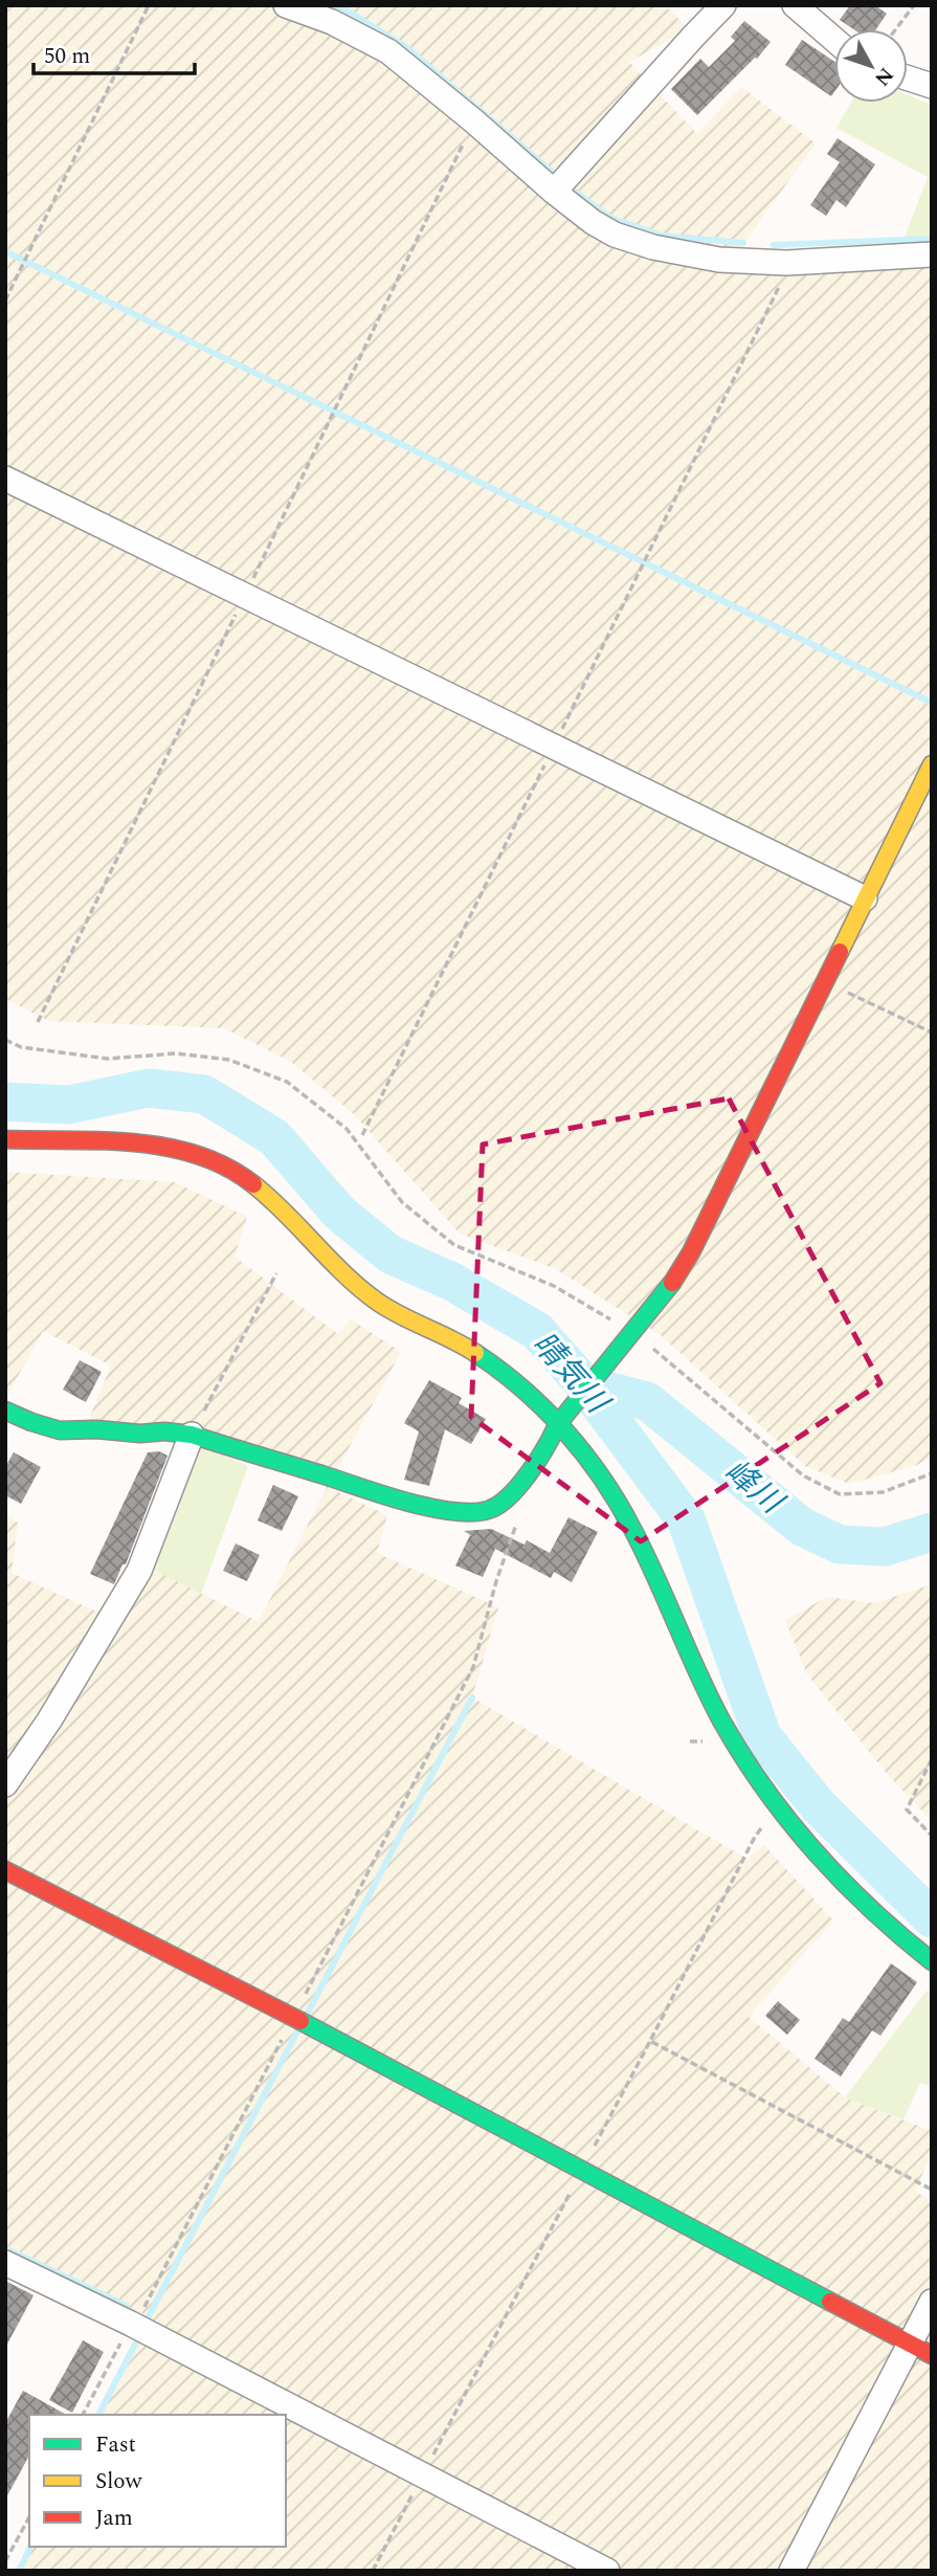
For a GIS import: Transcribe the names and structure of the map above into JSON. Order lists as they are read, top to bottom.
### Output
{
  "water": ["晴気川", "峰川"],
  "legend": ["Fast", "Slow", "Jam"],
  "scale_bar": "50 m",
  "north": "bottom right"
}
